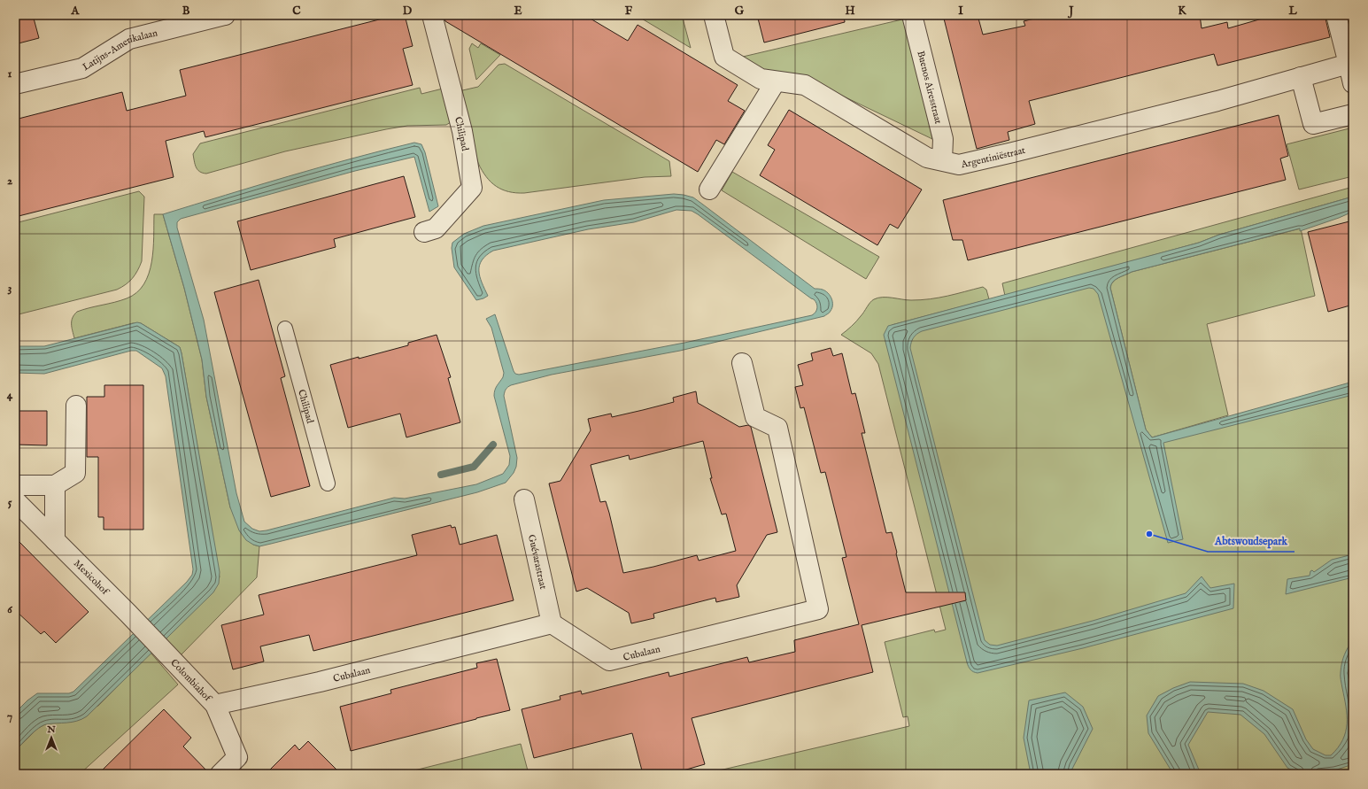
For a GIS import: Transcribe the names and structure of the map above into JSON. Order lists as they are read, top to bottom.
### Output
{
  "streets": {
    "street": [
      "Latijns-Amerikalaan",
      "Buenos Airesstraat",
      "Chilipad",
      "Argentiniëstraat",
      "Guévarastraat",
      "Mexicohof",
      "Cubalaan",
      "Colombiahof"
    ]
  },
  "crossings": [
    ["Buenos Airesstraat", "Argentiniëstraat"],
    ["Guévarastraat", "Cubalaan"],
    ["Mexicohof", "Colombiahof"],
    ["Cubalaan", "Colombiahof"]
  ],
  "places": ["Abtswoudsepark"],
  "north": "top",
  "grid": {
    "columns": [
      "A",
      "B",
      "C",
      "D",
      "E",
      "F",
      "G",
      "H",
      "I",
      "J",
      "K",
      "L"
    ],
    "rows": [
      "1",
      "2",
      "3",
      "4",
      "5",
      "6",
      "7"
    ]
  }
}
